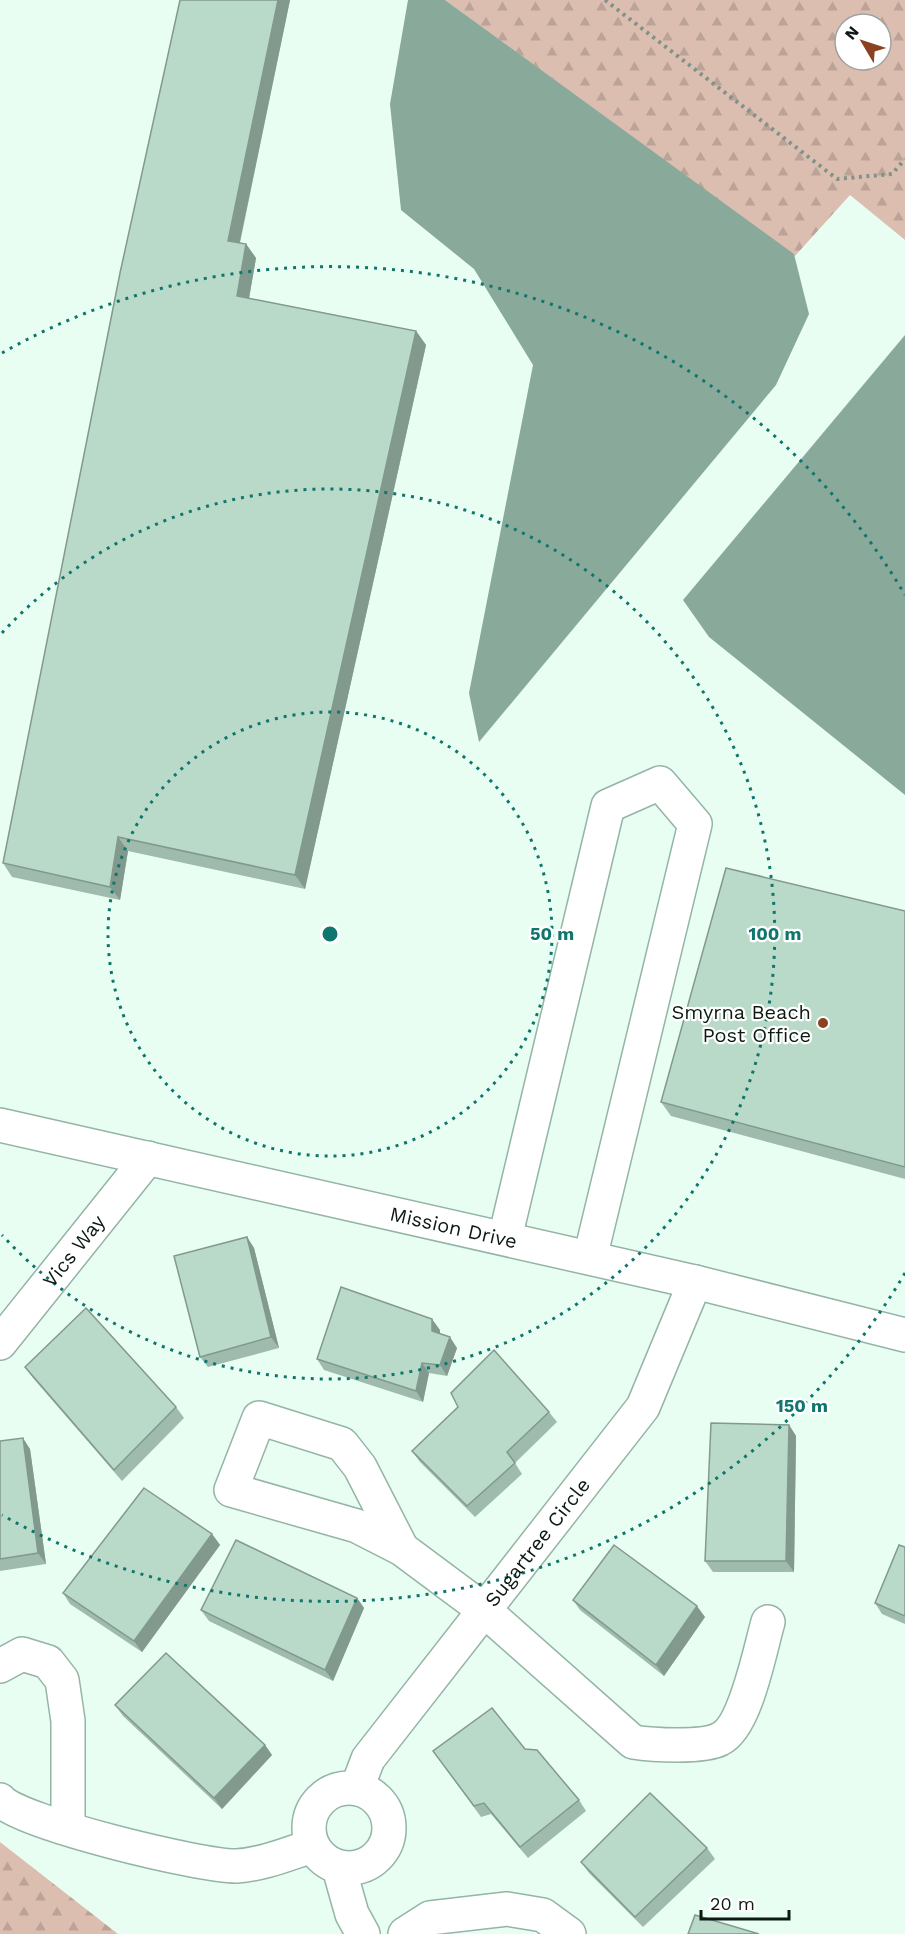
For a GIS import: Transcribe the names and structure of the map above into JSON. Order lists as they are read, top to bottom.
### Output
{
  "streets": {
    "street": ["Mission Drive", "Vics Way", "Sugartree Circle"]
  },
  "crossings": [
    ["Mission Drive", "Vics Way"],
    ["Mission Drive", "Sugartree Circle"]
  ],
  "places": ["Smyrna Beach Post Office"],
  "scale_bar": "20 m",
  "north": "top left",
  "rings": ["50 m", "100 m", "150 m"]
}
